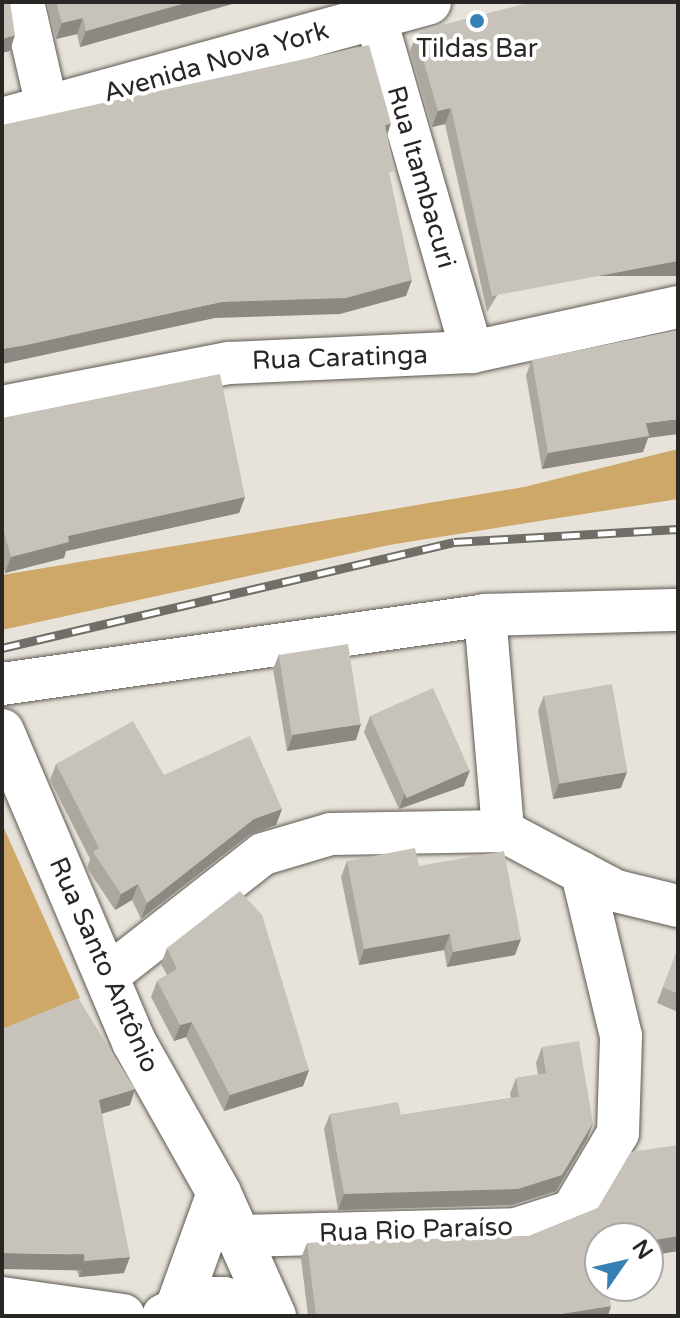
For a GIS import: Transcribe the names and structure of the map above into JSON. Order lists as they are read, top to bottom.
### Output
{
  "streets": {
    "street": [
      "Avenida Nova York",
      "Rua Itambacuri",
      "Rua Caratinga",
      "Rua Santo Antônio",
      "Rua Rio Paraíso"
    ]
  },
  "crossings": [
    ["Avenida Nova York", "Rua Itambacuri"],
    ["Rua Itambacuri", "Rua Caratinga"],
    ["Rua Santo Antônio", "Rua Rio Paraíso"]
  ],
  "places": ["Tildas Bar"],
  "north": "top right"
}
